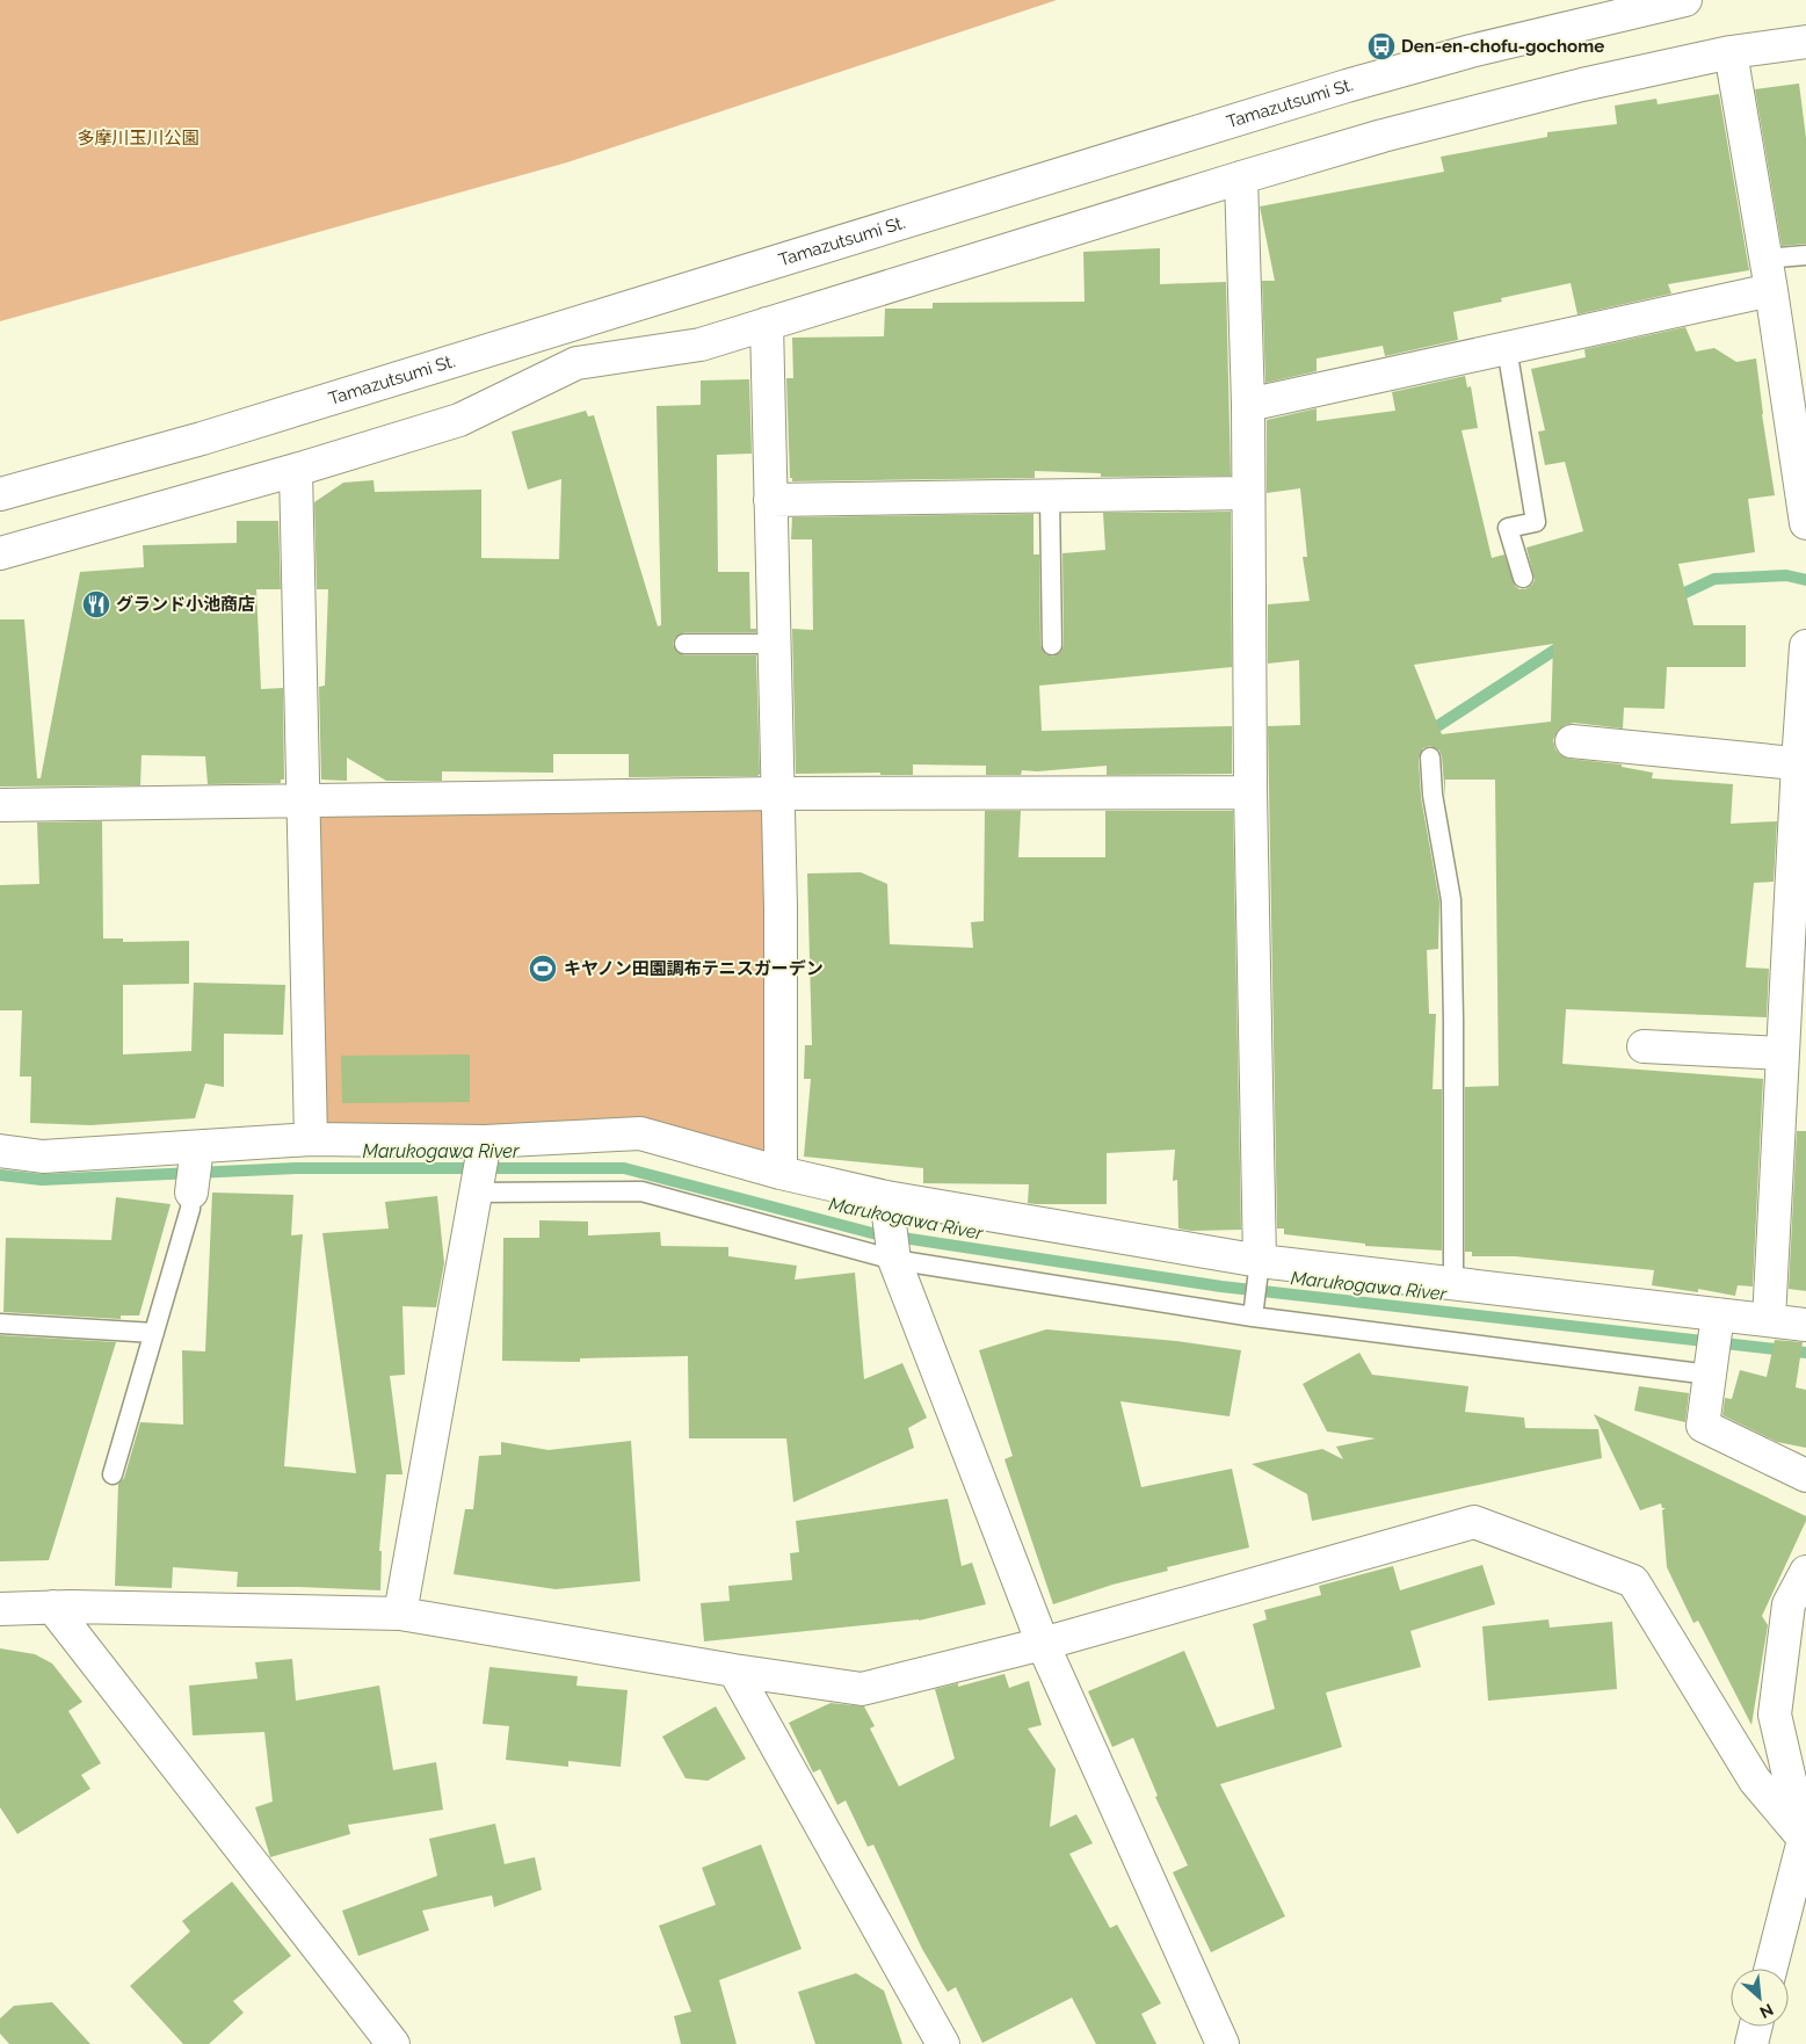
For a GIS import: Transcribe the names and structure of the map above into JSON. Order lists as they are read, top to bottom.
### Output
{
  "streets": {
    "street": ["Tamazutsumi St."]
  },
  "water": ["Marukogawa River"],
  "parks": ["多摩川玉川公園"],
  "places": {
    "bus stop": ["Den-en-chofu-gochome"],
    "restaurant": ["グランド小池商店"],
    "sports": ["キヤノン田園調布テニスガーデン"]
  },
  "north": "bottom right"
}
